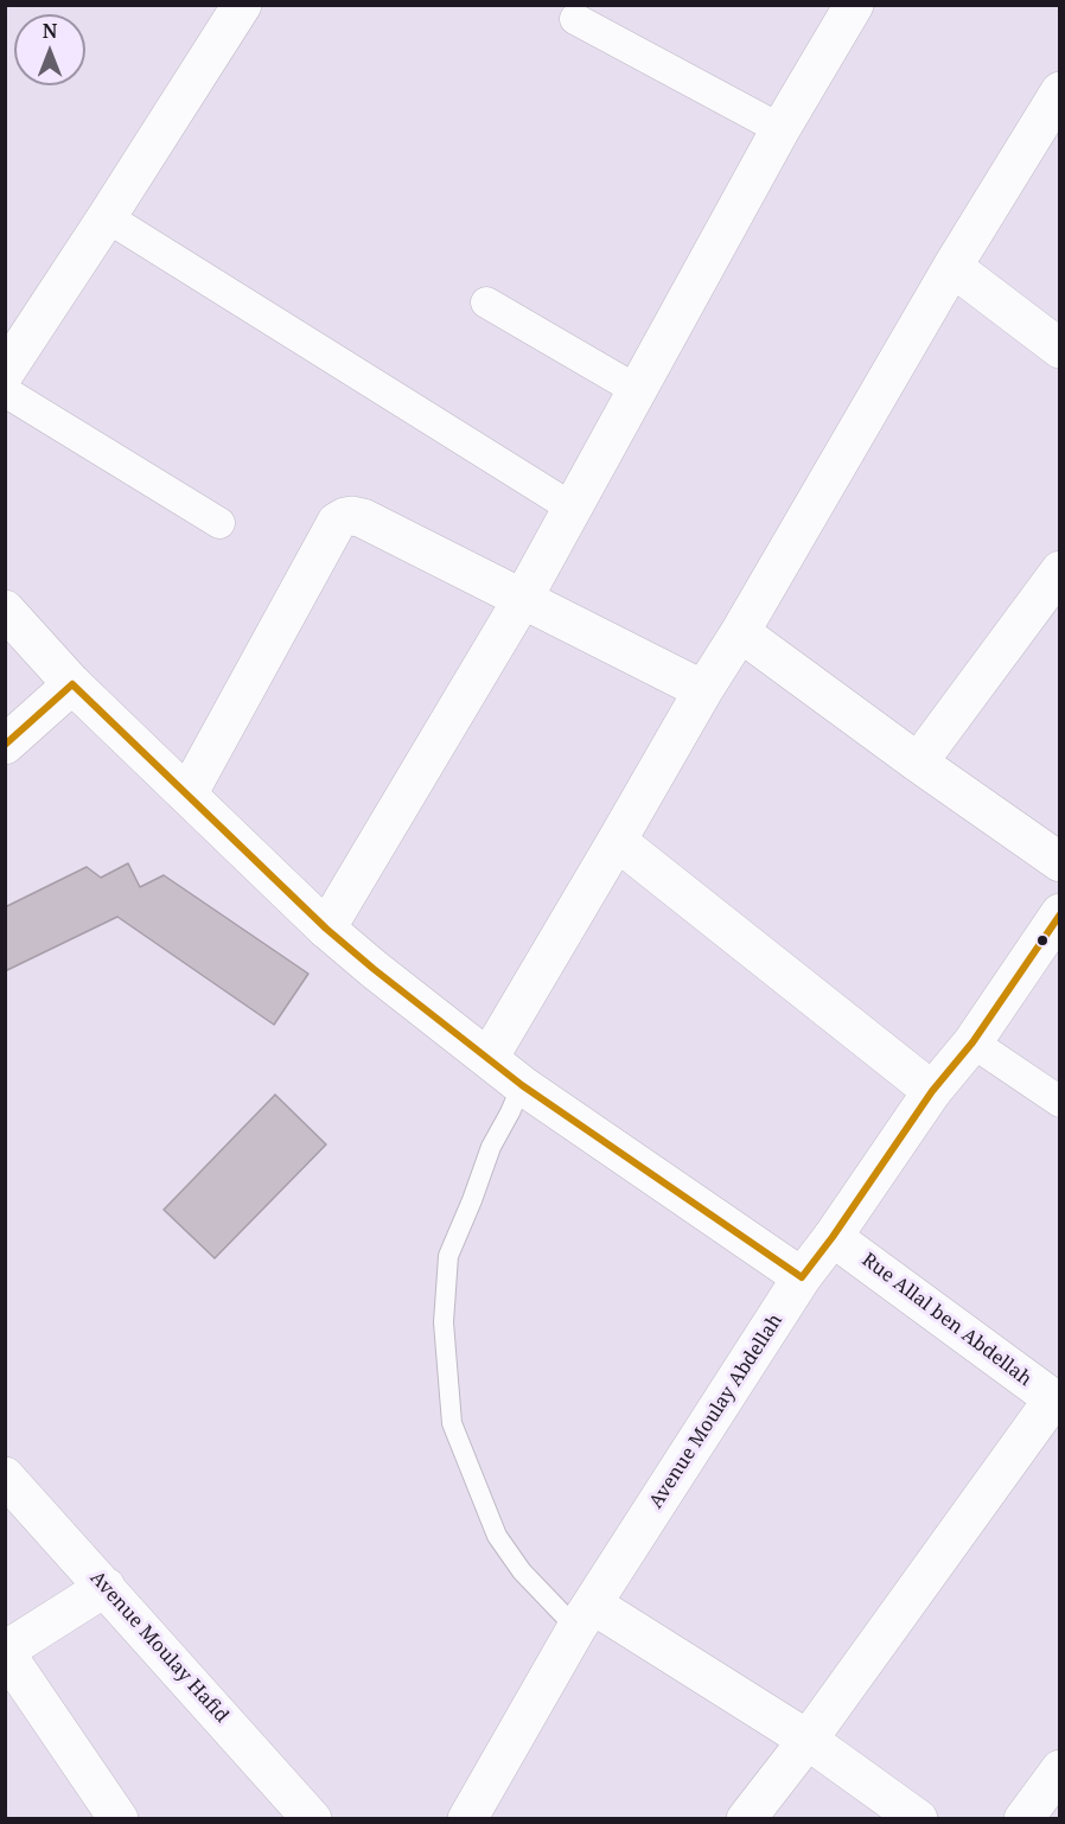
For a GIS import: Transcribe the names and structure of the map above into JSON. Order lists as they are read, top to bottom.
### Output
{
  "streets": {
    "street": ["Rue Allal ben Abdellah", "Avenue Moulay Abdellah", "Avenue Moulay Hafid"]
  },
  "crossings": [
    ["Rue Allal ben Abdellah", "Avenue Moulay Abdellah"]
  ],
  "north": "top"
}
